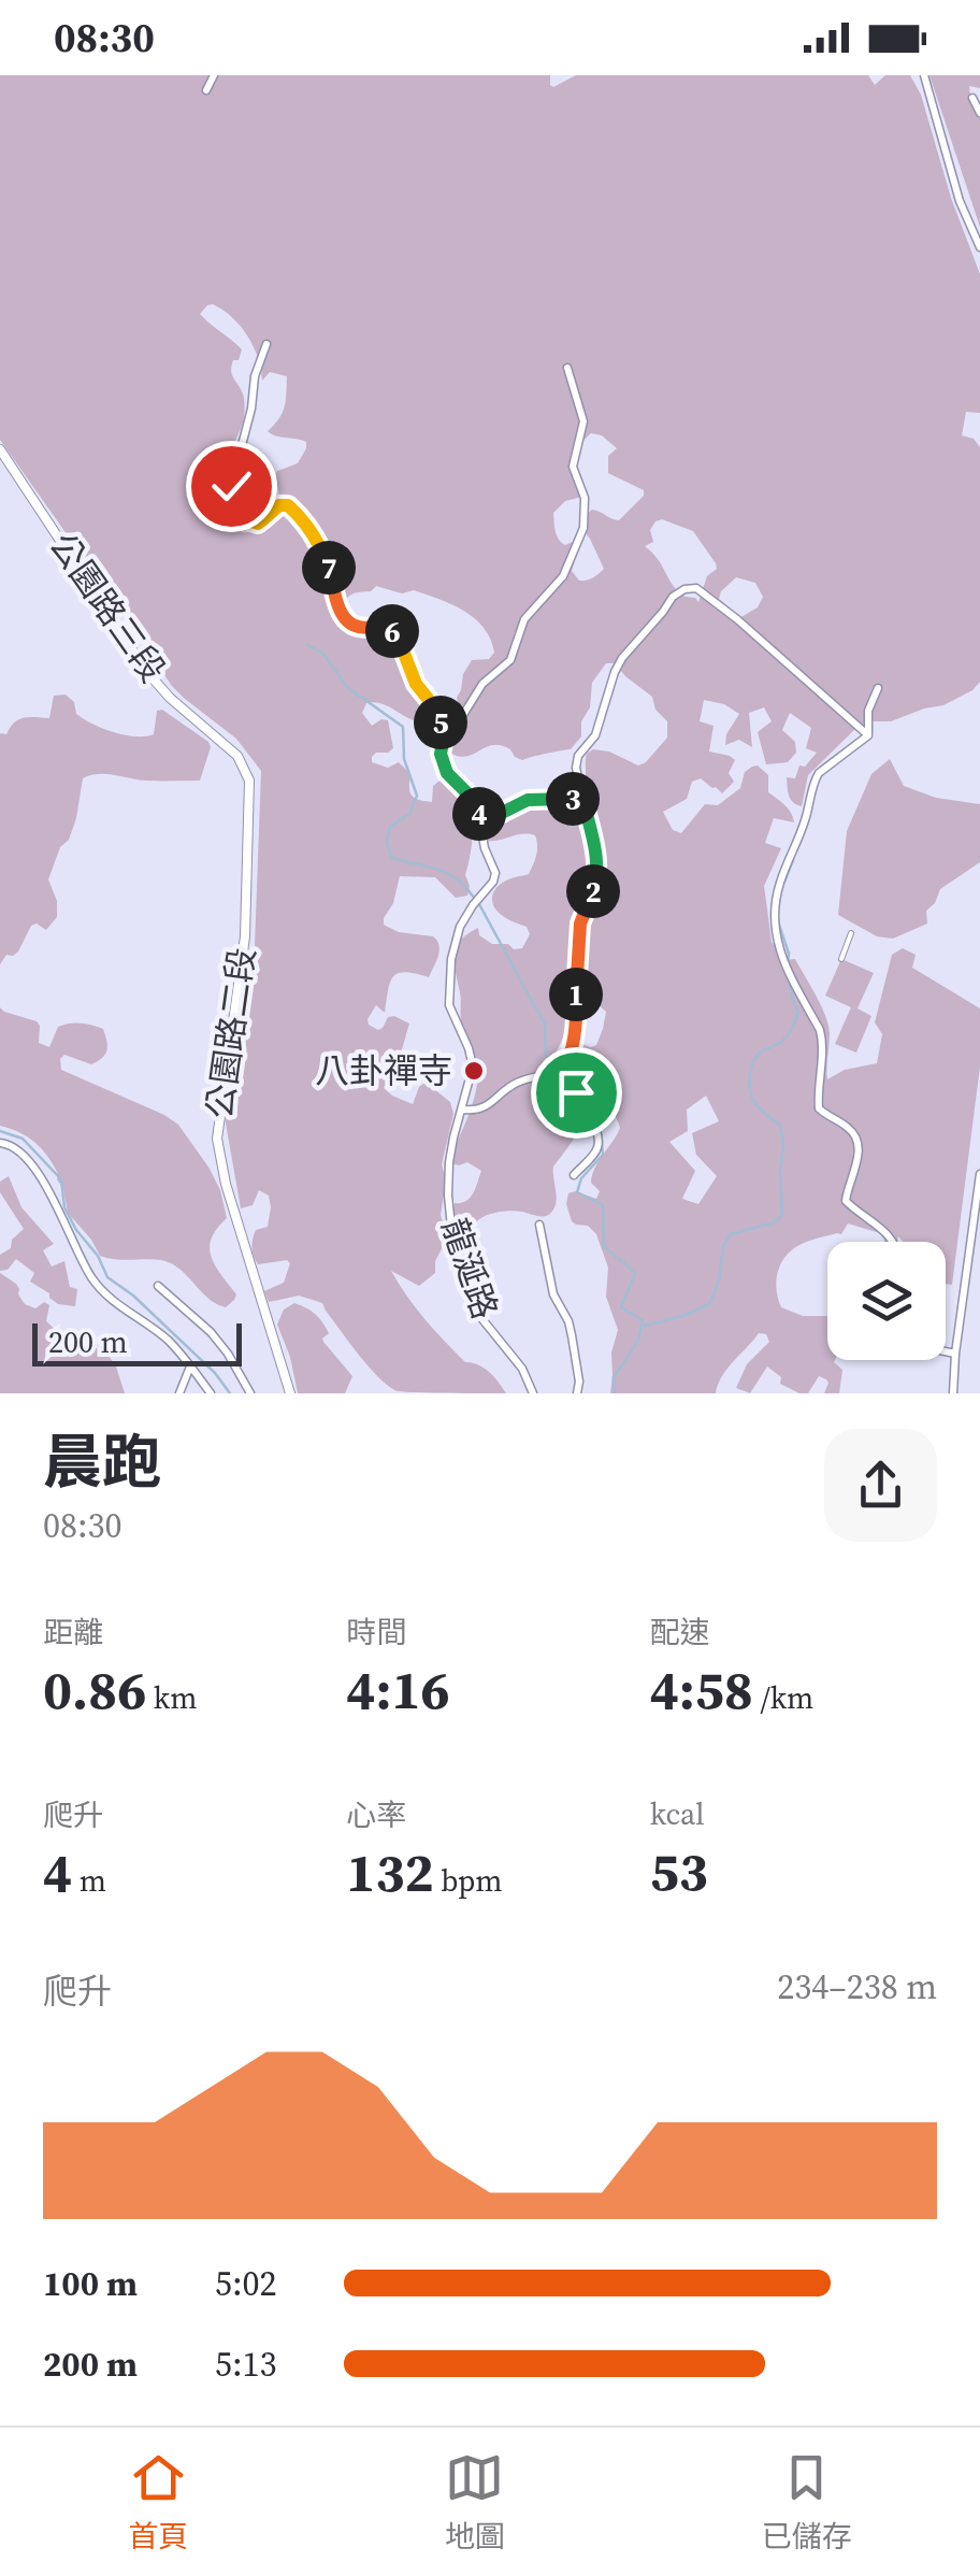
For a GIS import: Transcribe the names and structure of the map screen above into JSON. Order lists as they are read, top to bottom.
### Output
{
  "streets": {
    "main road": ["公園路三段", "公園路二段"],
    "street": ["龍涎路"]
  },
  "crossings": [
    ["公園路三段", "公園路二段"]
  ],
  "places": ["八卦禪寺"],
  "scale_bar": "200 m",
  "page": {
    "status": "08:30",
    "pins": [
      "7",
      "6",
      "5",
      "3",
      "4",
      "2",
      "1"
    ],
    "scale": "200 m",
    "heading": ["晨跑", "08:30"],
    "stats": [
      ["距離", "0.86 km"],
      ["時間", "4:16"],
      ["配速", "4:58 /km"],
      ["爬升", "4 m"],
      ["心率", "132 bpm"],
      ["kcal", "53"]
    ],
    "chart": ["爬升", "234–238 m"],
    "list": [
      {
        "name": "100 m",
        "note": "5:02"
      },
      {
        "name": "200 m",
        "note": "5:13"
      }
    ],
    "tabs": ["首頁", "地圖", "已儲存"]
  }
}
